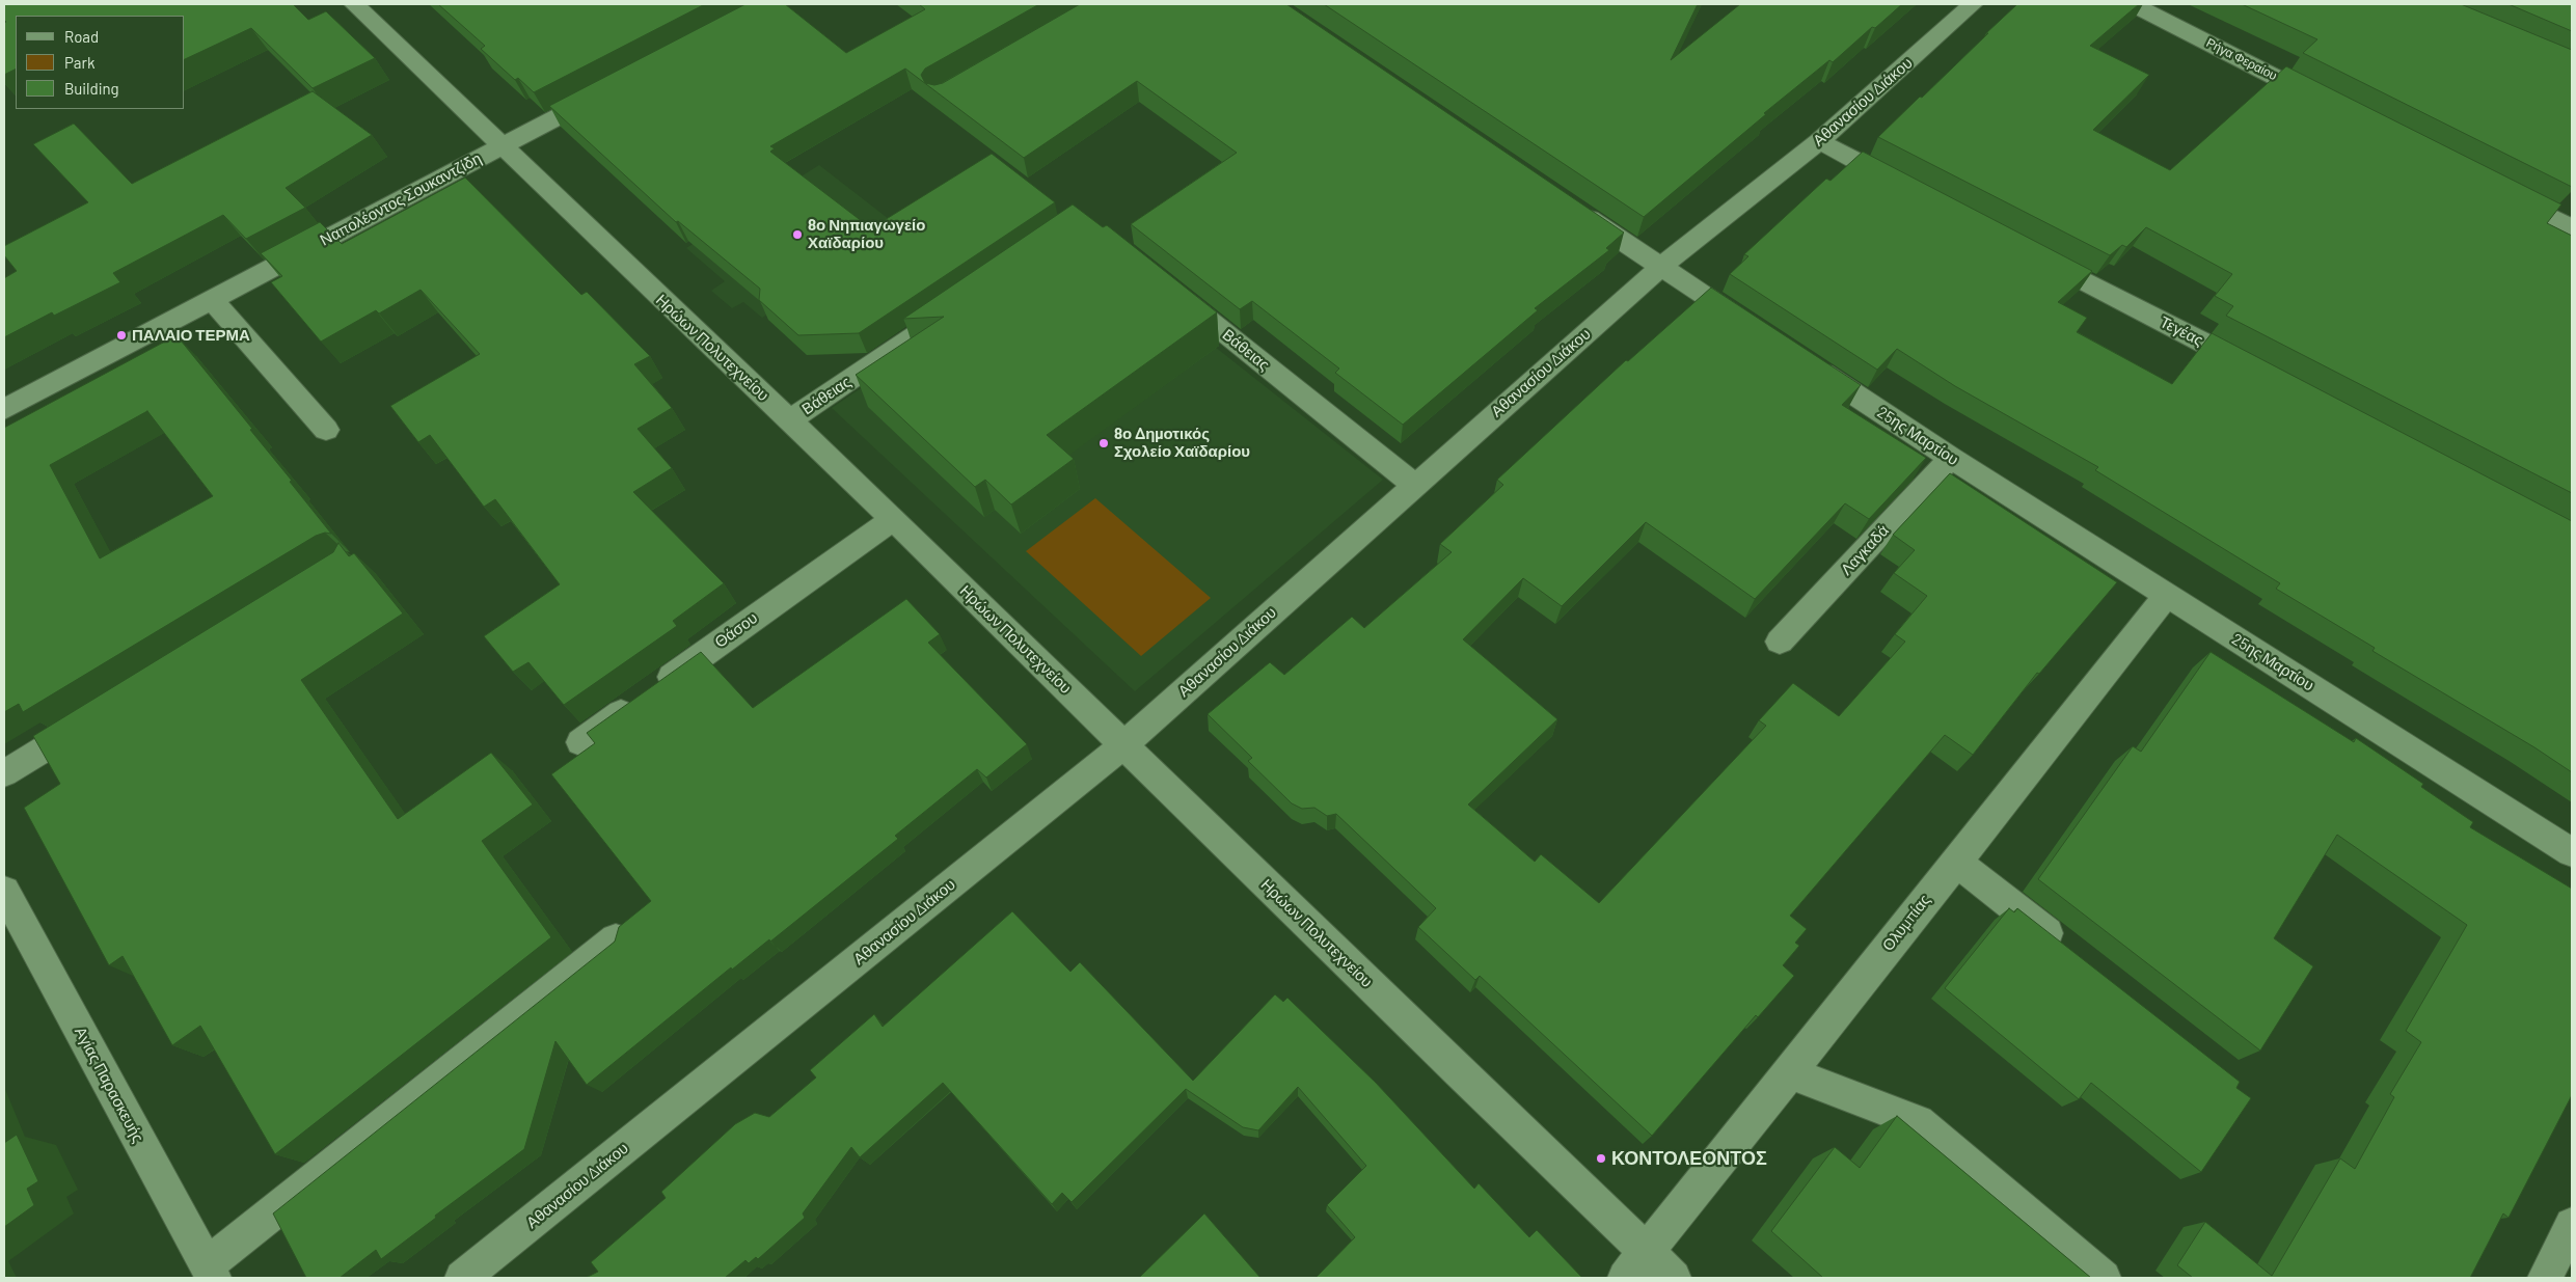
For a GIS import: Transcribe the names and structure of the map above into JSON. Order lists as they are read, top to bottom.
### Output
{
  "streets": {
    "street": [
      "Ρήγα Φεραίου",
      "Αθανασίου Διάκου",
      "Ναπολέοντος Σουκαντζίδη",
      "Τεγέας",
      "Ηρώων Πολυτεχνείου",
      "Βάθειας",
      "25ης Μαρτίου",
      "Λαγκαδά",
      "Θάσου",
      "Ολυμπίας",
      "Αγίας Παρασκευής"
    ]
  },
  "crossings": [
    ["Αθανασίου Διάκου", "Ηρώων Πολυτεχνείου"],
    ["Αθανασίου Διάκου", "Βάθειας"],
    ["Ναπολέοντος Σουκαντζίδη", "Ηρώων Πολυτεχνείου"],
    ["Ηρώων Πολυτεχνείου", "Βάθειας"],
    ["Ηρώων Πολυτεχνείου", "Θάσου"],
    ["Ηρώων Πολυτεχνείου", "Ολυμπίας"],
    ["25ης Μαρτίου", "Λαγκαδά"],
    ["25ης Μαρτίου", "Ολυμπίας"]
  ],
  "places": [
    "8ο Νηπιαγωγείο Χαϊδαρίου",
    "ΠΑΛΑΙΟ ΤΕΡΜΑ",
    "8ο Δημοτικός Σχολείο Χαϊδαρίου",
    "ΚΟΝΤΟΛΕΟΝΤΟΣ"
  ],
  "legend": ["Road", "Park", "Building"]
}
